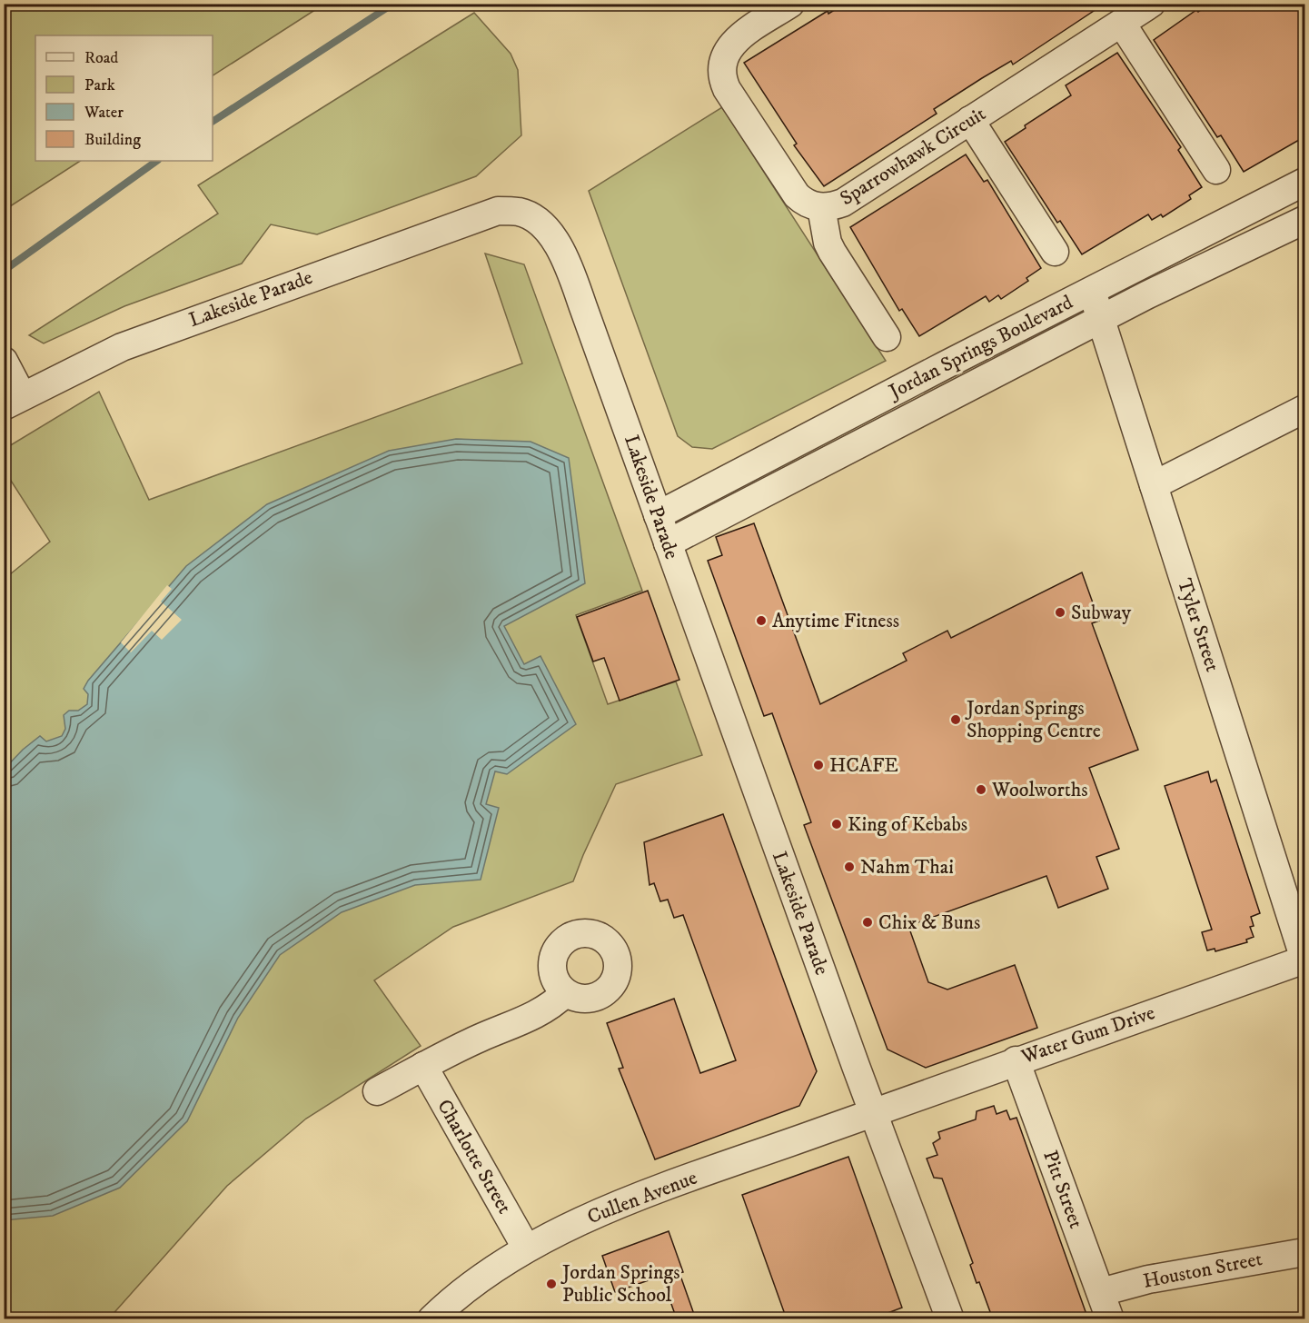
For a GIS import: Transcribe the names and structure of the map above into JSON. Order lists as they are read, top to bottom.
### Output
{
  "streets": {
    "street": [
      "Sparrowhawk Circuit",
      "Lakeside Parade",
      "Jordan Springs Boulevard",
      "Tyler Street",
      "Water Gum Drive",
      "Charlotte Street",
      "Pitt Street",
      "Cullen Avenue",
      "Houston Street"
    ]
  },
  "crossings": [
    ["Lakeside Parade", "Jordan Springs Boulevard"],
    ["Lakeside Parade", "Water Gum Drive"],
    ["Lakeside Parade", "Cullen Avenue"],
    ["Jordan Springs Boulevard", "Tyler Street"],
    ["Tyler Street", "Water Gum Drive"],
    ["Water Gum Drive", "Pitt Street"],
    ["Water Gum Drive", "Cullen Avenue"],
    ["Charlotte Street", "Cullen Avenue"],
    ["Pitt Street", "Houston Street"]
  ],
  "places": [
    "Subway",
    "Anytime Fitness",
    "Jordan Springs Shopping Centre",
    "HCAFE",
    "Woolworths",
    "King of Kebabs",
    "Nahm Thai",
    "Chix & Buns",
    "Jordan Springs Public School"
  ],
  "legend": [
    "Road",
    "Park",
    "Water",
    "Building"
  ]
}
